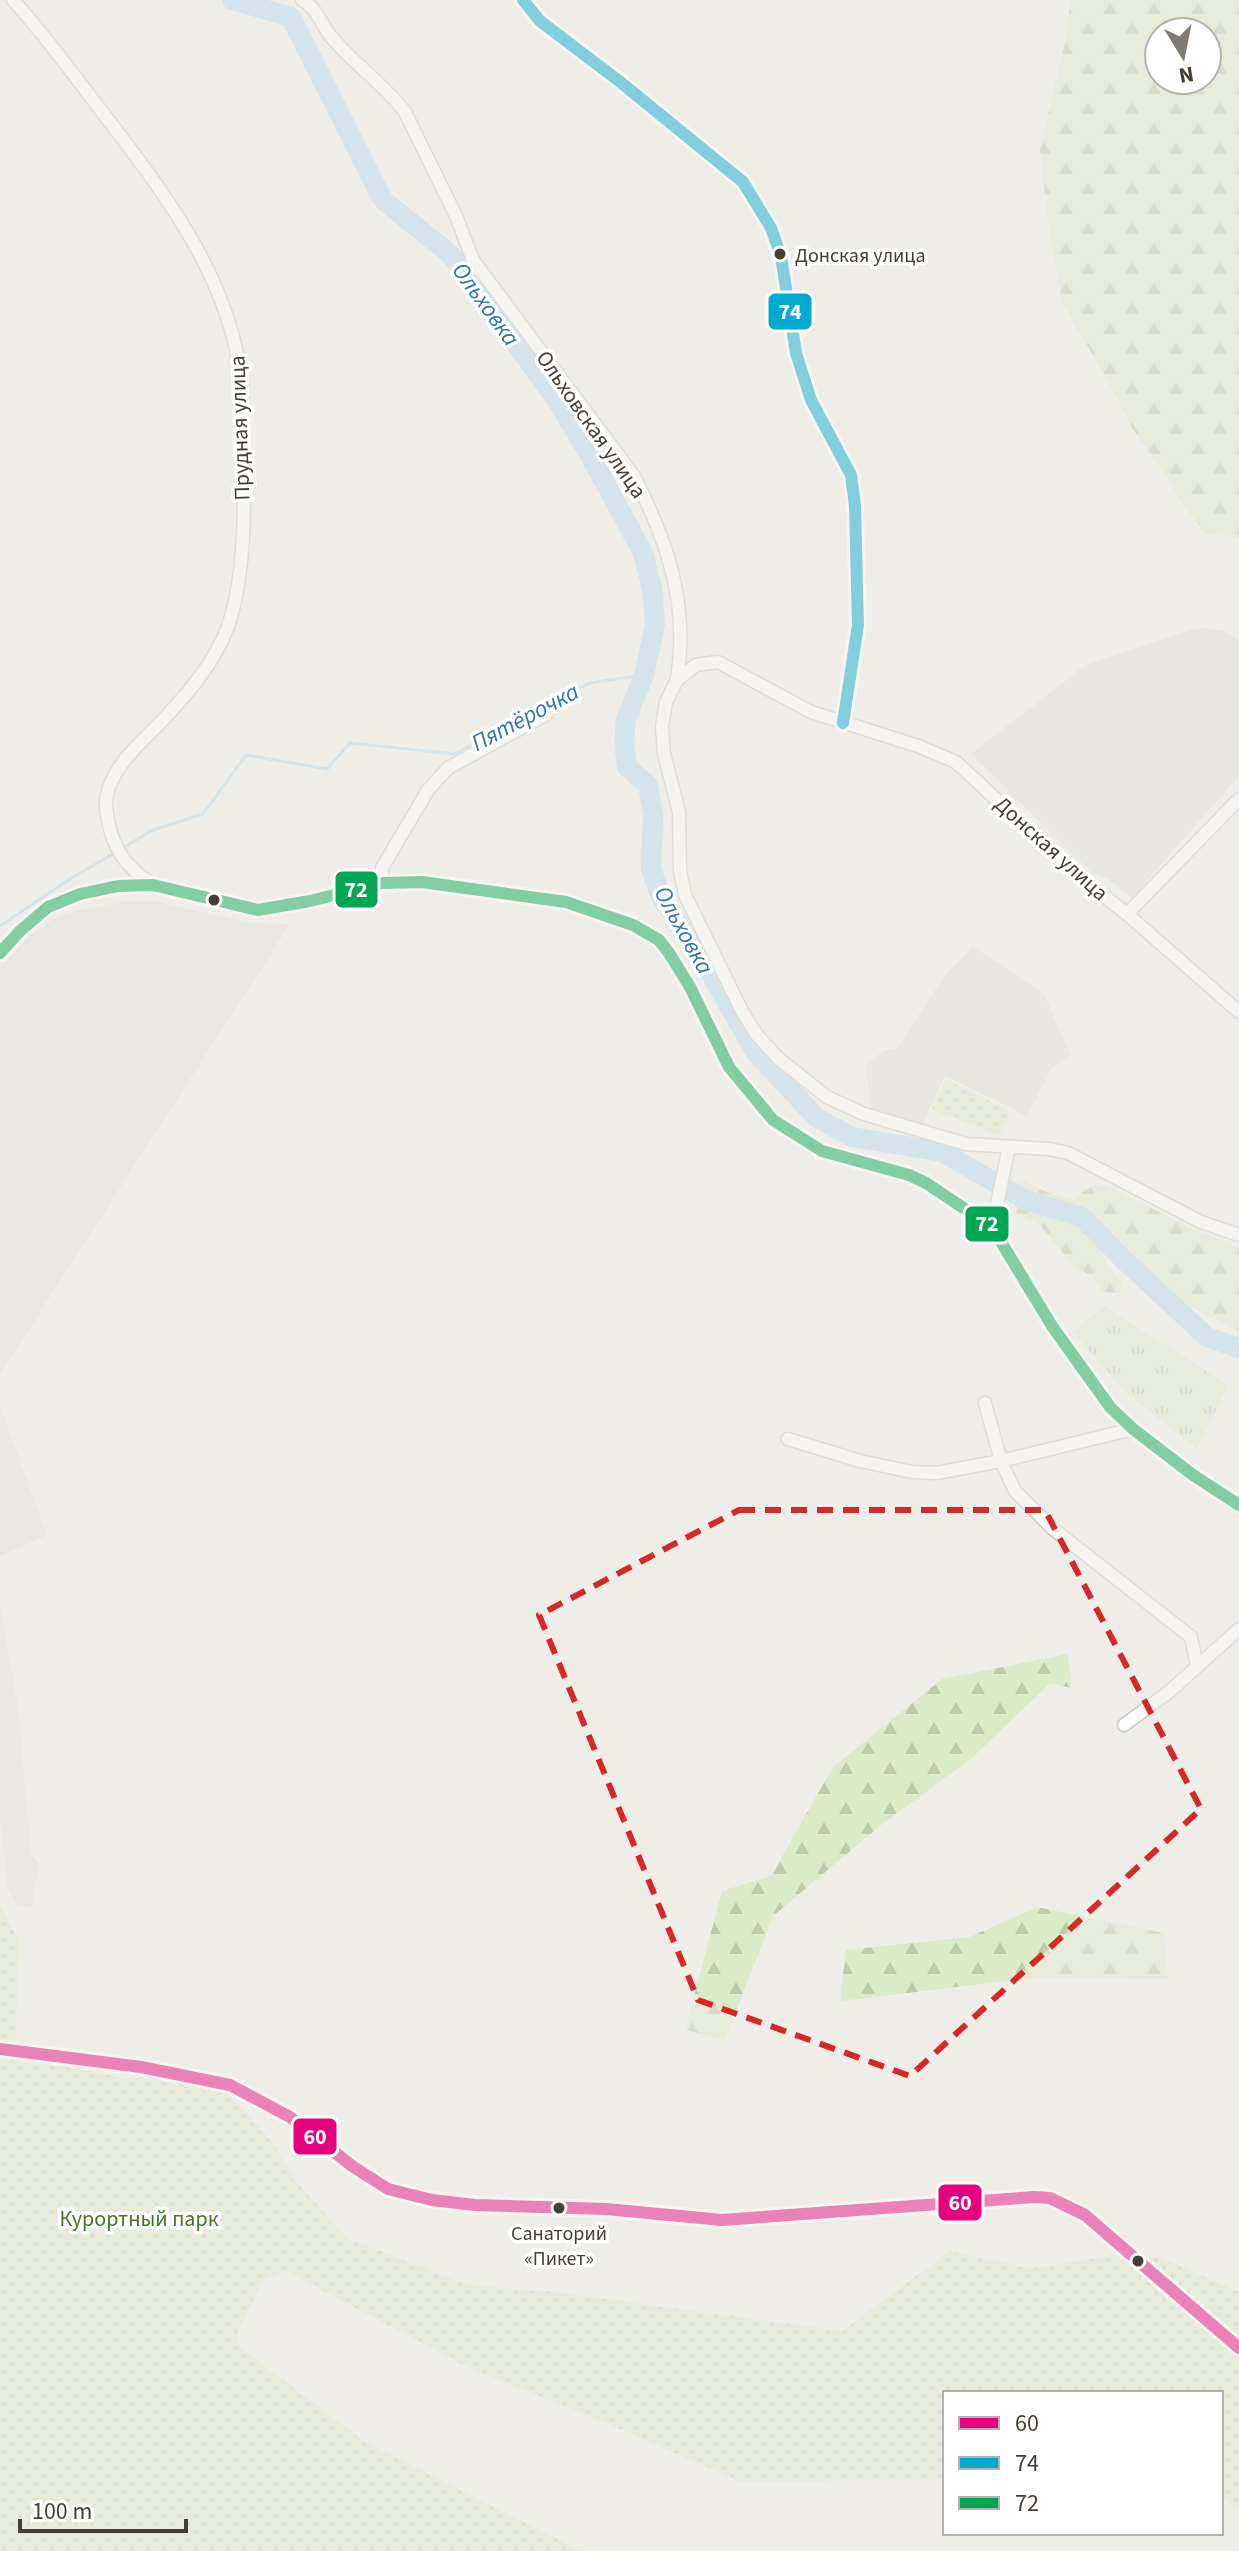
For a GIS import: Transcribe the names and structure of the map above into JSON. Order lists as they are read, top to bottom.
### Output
{
  "streets": {
    "street": ["Ольховская улица", "Прудная улица", "Донская улица"]
  },
  "crossings": [
    ["Ольховская улица", "Донская улица"]
  ],
  "water": ["Ольховка", "Пятёрочка"],
  "parks": ["Курортный парк"],
  "places": ["Донская улица", "Санаторий «Пикет»"],
  "lines": ["transit line 74", "transit line 72", "transit line 60"],
  "legend": ["60", "74", "72"],
  "scale_bar": "100 m",
  "north": "bottom"
}
